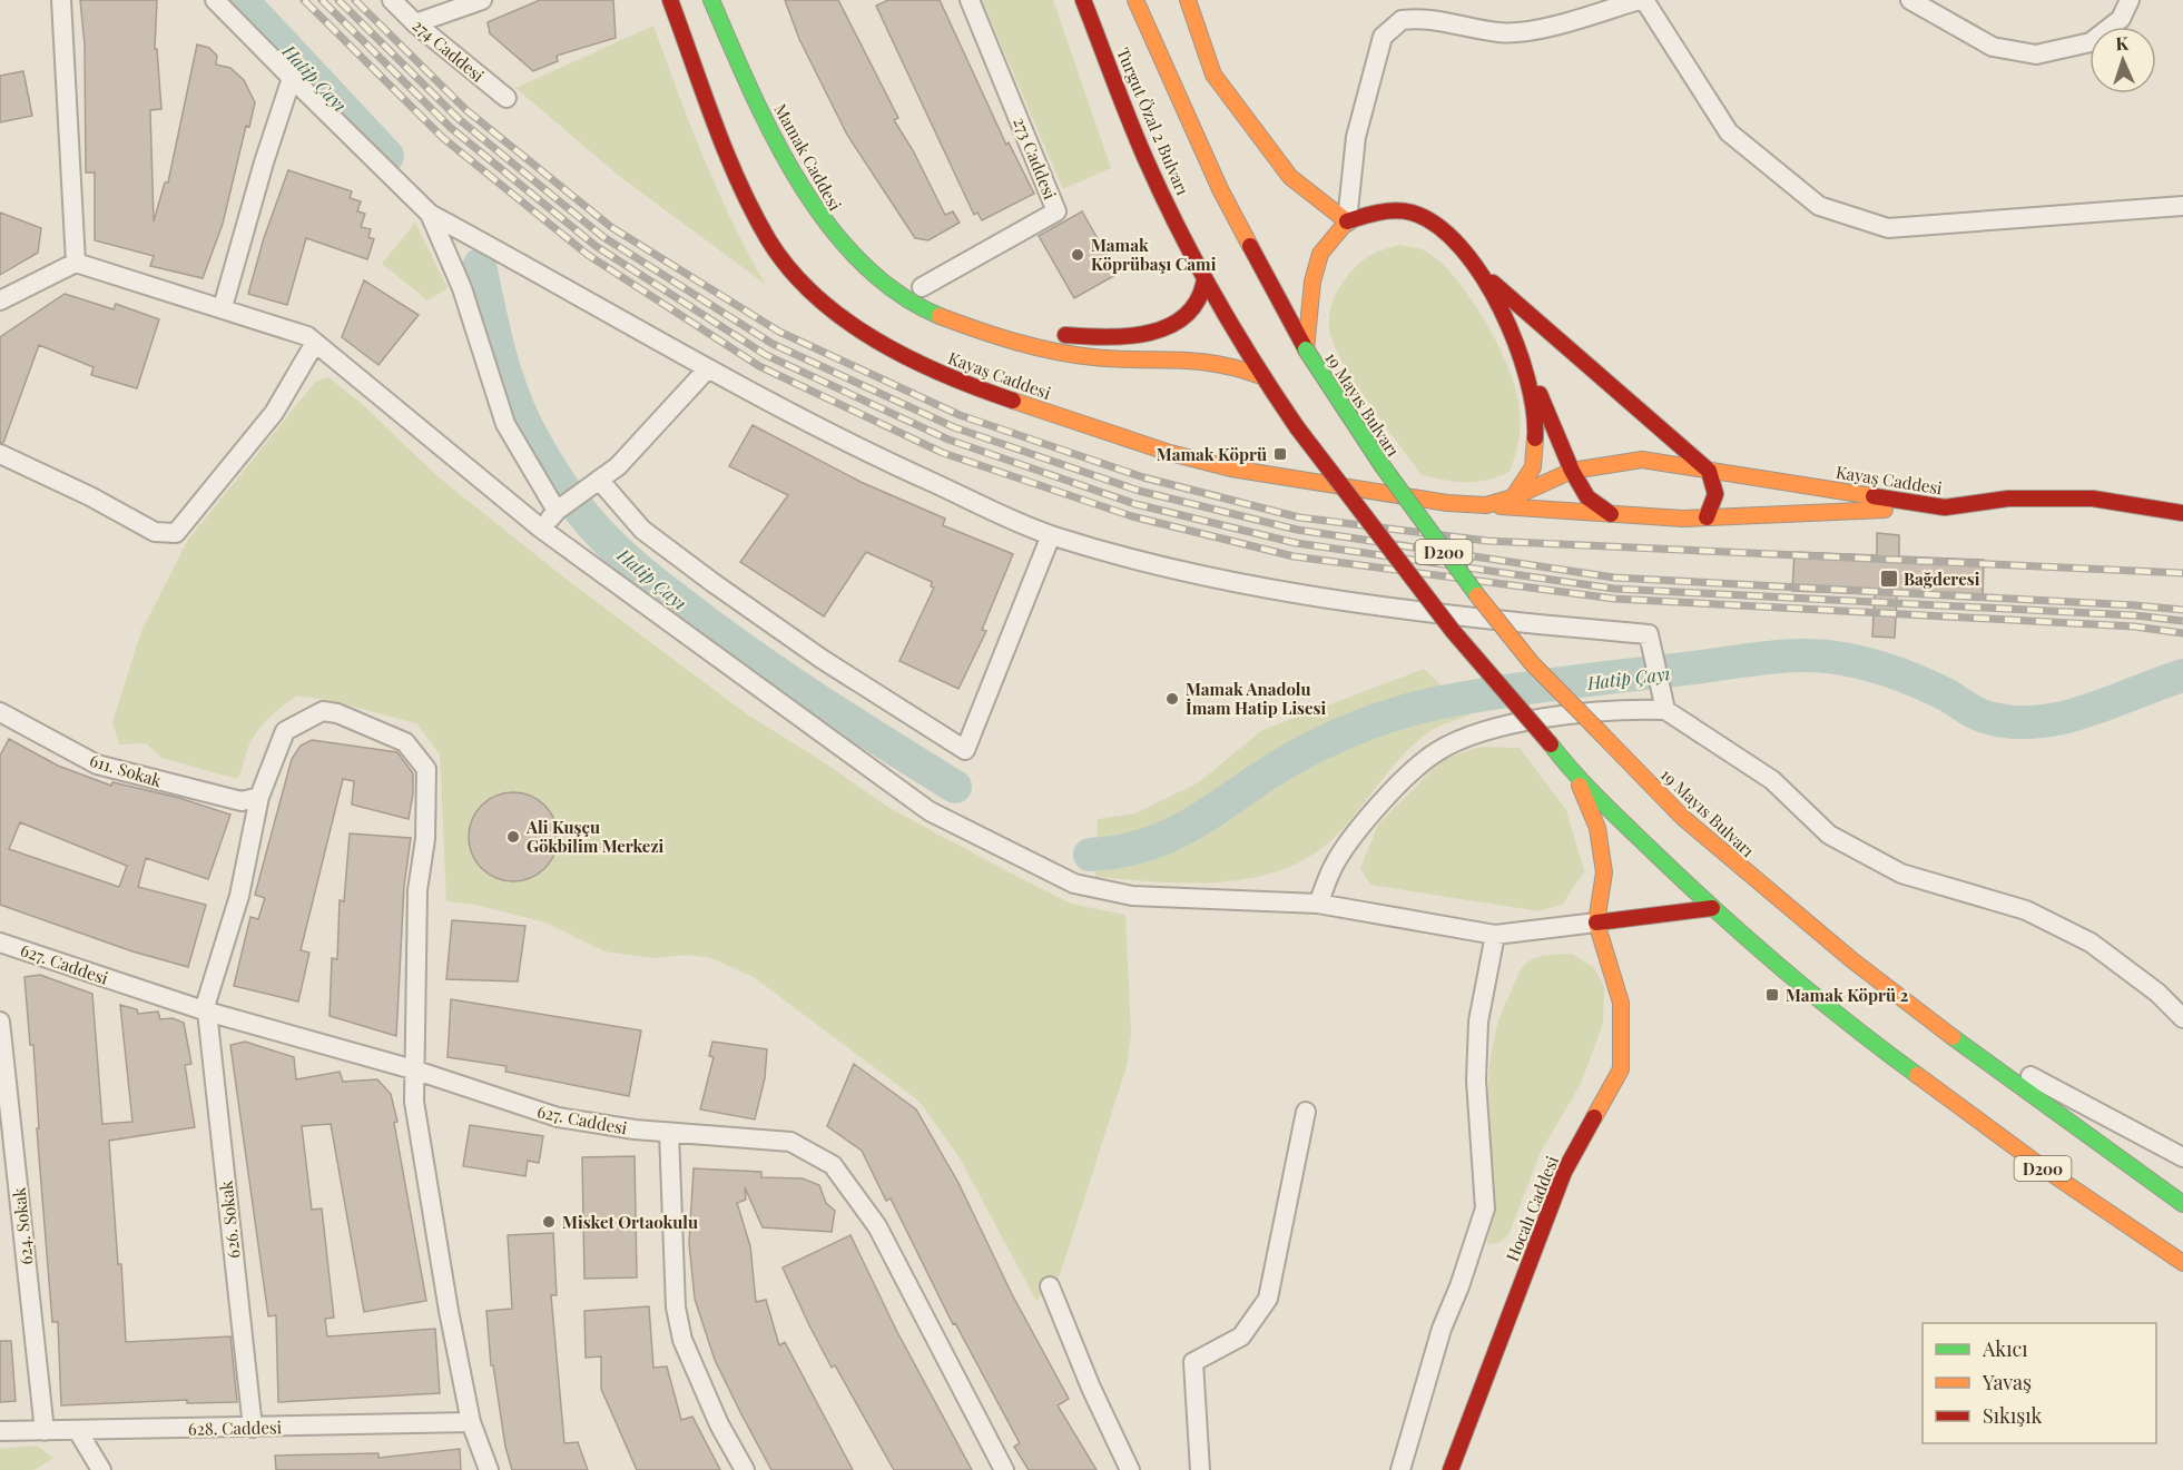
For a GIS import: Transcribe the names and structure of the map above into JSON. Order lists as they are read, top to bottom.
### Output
{
  "streets": {
    "main road": [
      "Turgut Özal 2 Bulvarı",
      "Mamak Caddesi",
      "Kayaş Caddesi",
      "19 Mayıs Bulvarı",
      "D200",
      "Hocalı Caddesi"
    ],
    "street": [
      "274 Caddesi",
      "273 Caddesi",
      "611. Sokak",
      "627. Caddesi",
      "626. Sokak",
      "624. Sokak",
      "628. Caddesi"
    ]
  },
  "crossings": [
    ["Turgut Özal 2 Bulvarı", "Mamak Caddesi"],
    ["Turgut Özal 2 Bulvarı", "19 Mayıs Bulvarı"],
    ["Turgut Özal 2 Bulvarı", "D200"],
    ["Mamak Caddesi", "273 Caddesi"],
    ["627. Caddesi", "626. Sokak"],
    ["626. Sokak", "628. Caddesi"],
    ["624. Sokak", "628. Caddesi"]
  ],
  "water": ["Hatip Çayı"],
  "places": {
    "other": [
      "Mamak Köprübaşı Cami",
      "Mamak Anadolu İmam Hatip Lisesi",
      "Ali Kuşçu Gökbilim Merkezi",
      "Misket Ortaokulu"
    ],
    "transit": ["Mamak Köprü", "Bağderesi", "Mamak Köprü 2"]
  },
  "legend": ["Akıcı", "Yavaş", "Sıkışık"],
  "north": "top"
}
